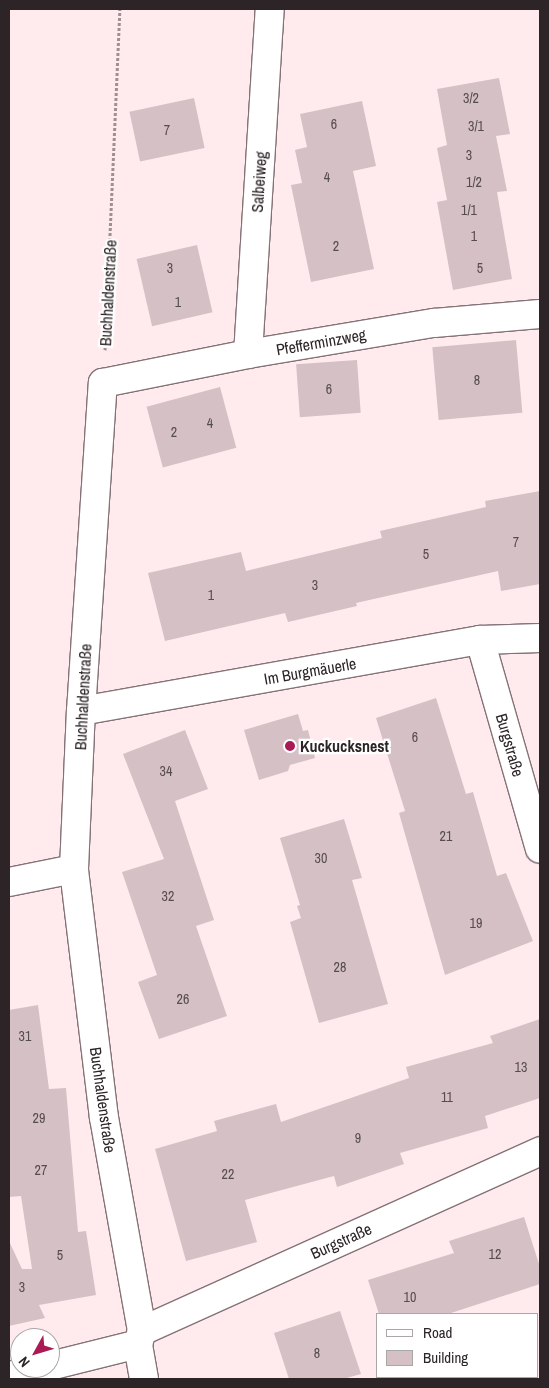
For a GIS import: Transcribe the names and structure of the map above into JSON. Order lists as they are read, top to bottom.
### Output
{
  "streets": {
    "street": [
      "Salbeiweg",
      "Buchhaldenstraße",
      "Pfefferminzweg",
      "Im Burgmäuerle",
      "Burgstraße"
    ]
  },
  "crossings": [
    ["Salbeiweg", "Pfefferminzweg"],
    ["Buchhaldenstraße", "Pfefferminzweg"],
    ["Buchhaldenstraße", "Im Burgmäuerle"],
    ["Buchhaldenstraße", "Burgstraße"],
    ["Im Burgmäuerle", "Burgstraße"]
  ],
  "places": ["Kuckucksnest"],
  "house_numbers": [
    "3/2",
    "6",
    "3/1",
    "7",
    "3",
    "4",
    "1/2",
    "1/1",
    "1",
    "2",
    "3",
    "5",
    "1",
    "8",
    "6",
    "4",
    "2",
    "7",
    "5",
    "3",
    "1",
    "6",
    "34",
    "21",
    "30",
    "32",
    "19",
    "28",
    "26",
    "31",
    "13",
    "11",
    "29",
    "9",
    "27",
    "22",
    "12",
    "5",
    "3",
    "10",
    "8"
  ],
  "legend": ["Road", "Building"],
  "north": "bottom left"
}
